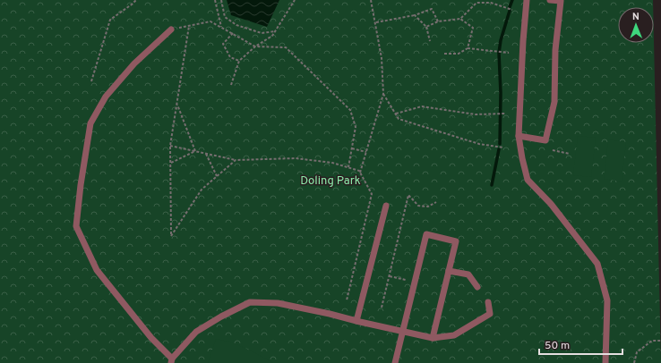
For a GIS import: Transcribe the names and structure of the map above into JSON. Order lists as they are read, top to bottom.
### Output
{
  "parks": ["Doling Park"],
  "scale_bar": "50 m",
  "north": "top"
}
